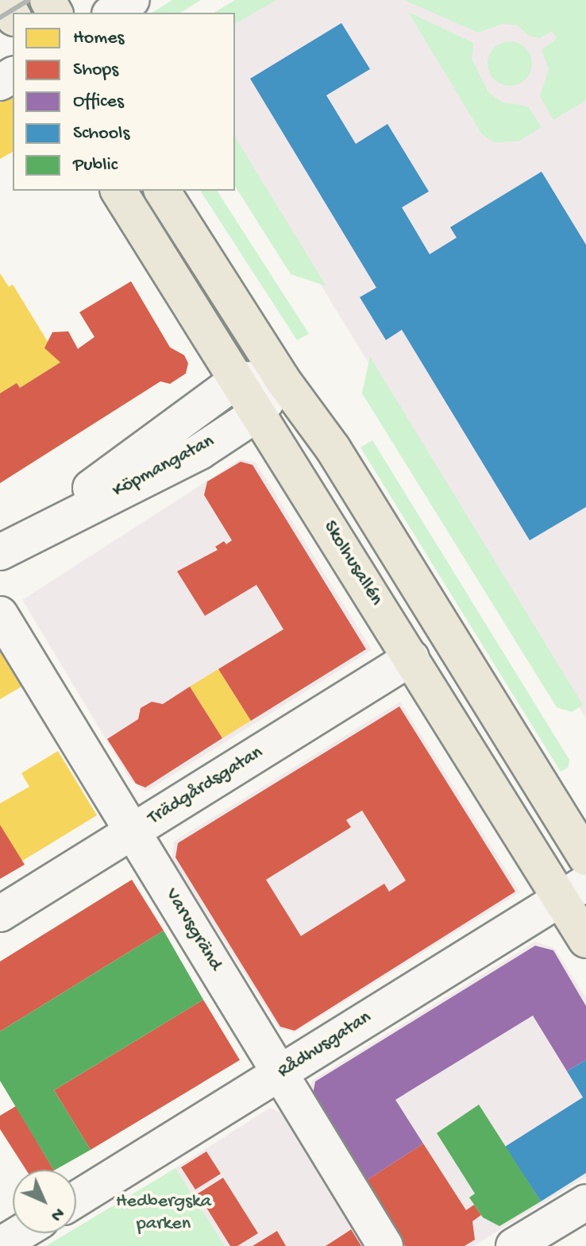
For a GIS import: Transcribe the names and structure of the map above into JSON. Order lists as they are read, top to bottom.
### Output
{
  "streets": {
    "main road": ["Skolhusallén"],
    "street": [
      "Köpmangatan",
      "Trädgårdsgatan",
      "Varvsgränd",
      "Rådhusgatan"
    ]
  },
  "crossings": [
    ["Köpmangatan", "Skolhusallén"],
    ["Skolhusallén", "Trädgårdsgatan"],
    ["Skolhusallén", "Rådhusgatan"],
    ["Trädgårdsgatan", "Varvsgränd"],
    ["Varvsgränd", "Rådhusgatan"]
  ],
  "parks": ["Hedbergska parken"],
  "legend": [
    "Homes",
    "Shops",
    "Offices",
    "Schools",
    "Public"
  ],
  "north": "bottom right"
}
